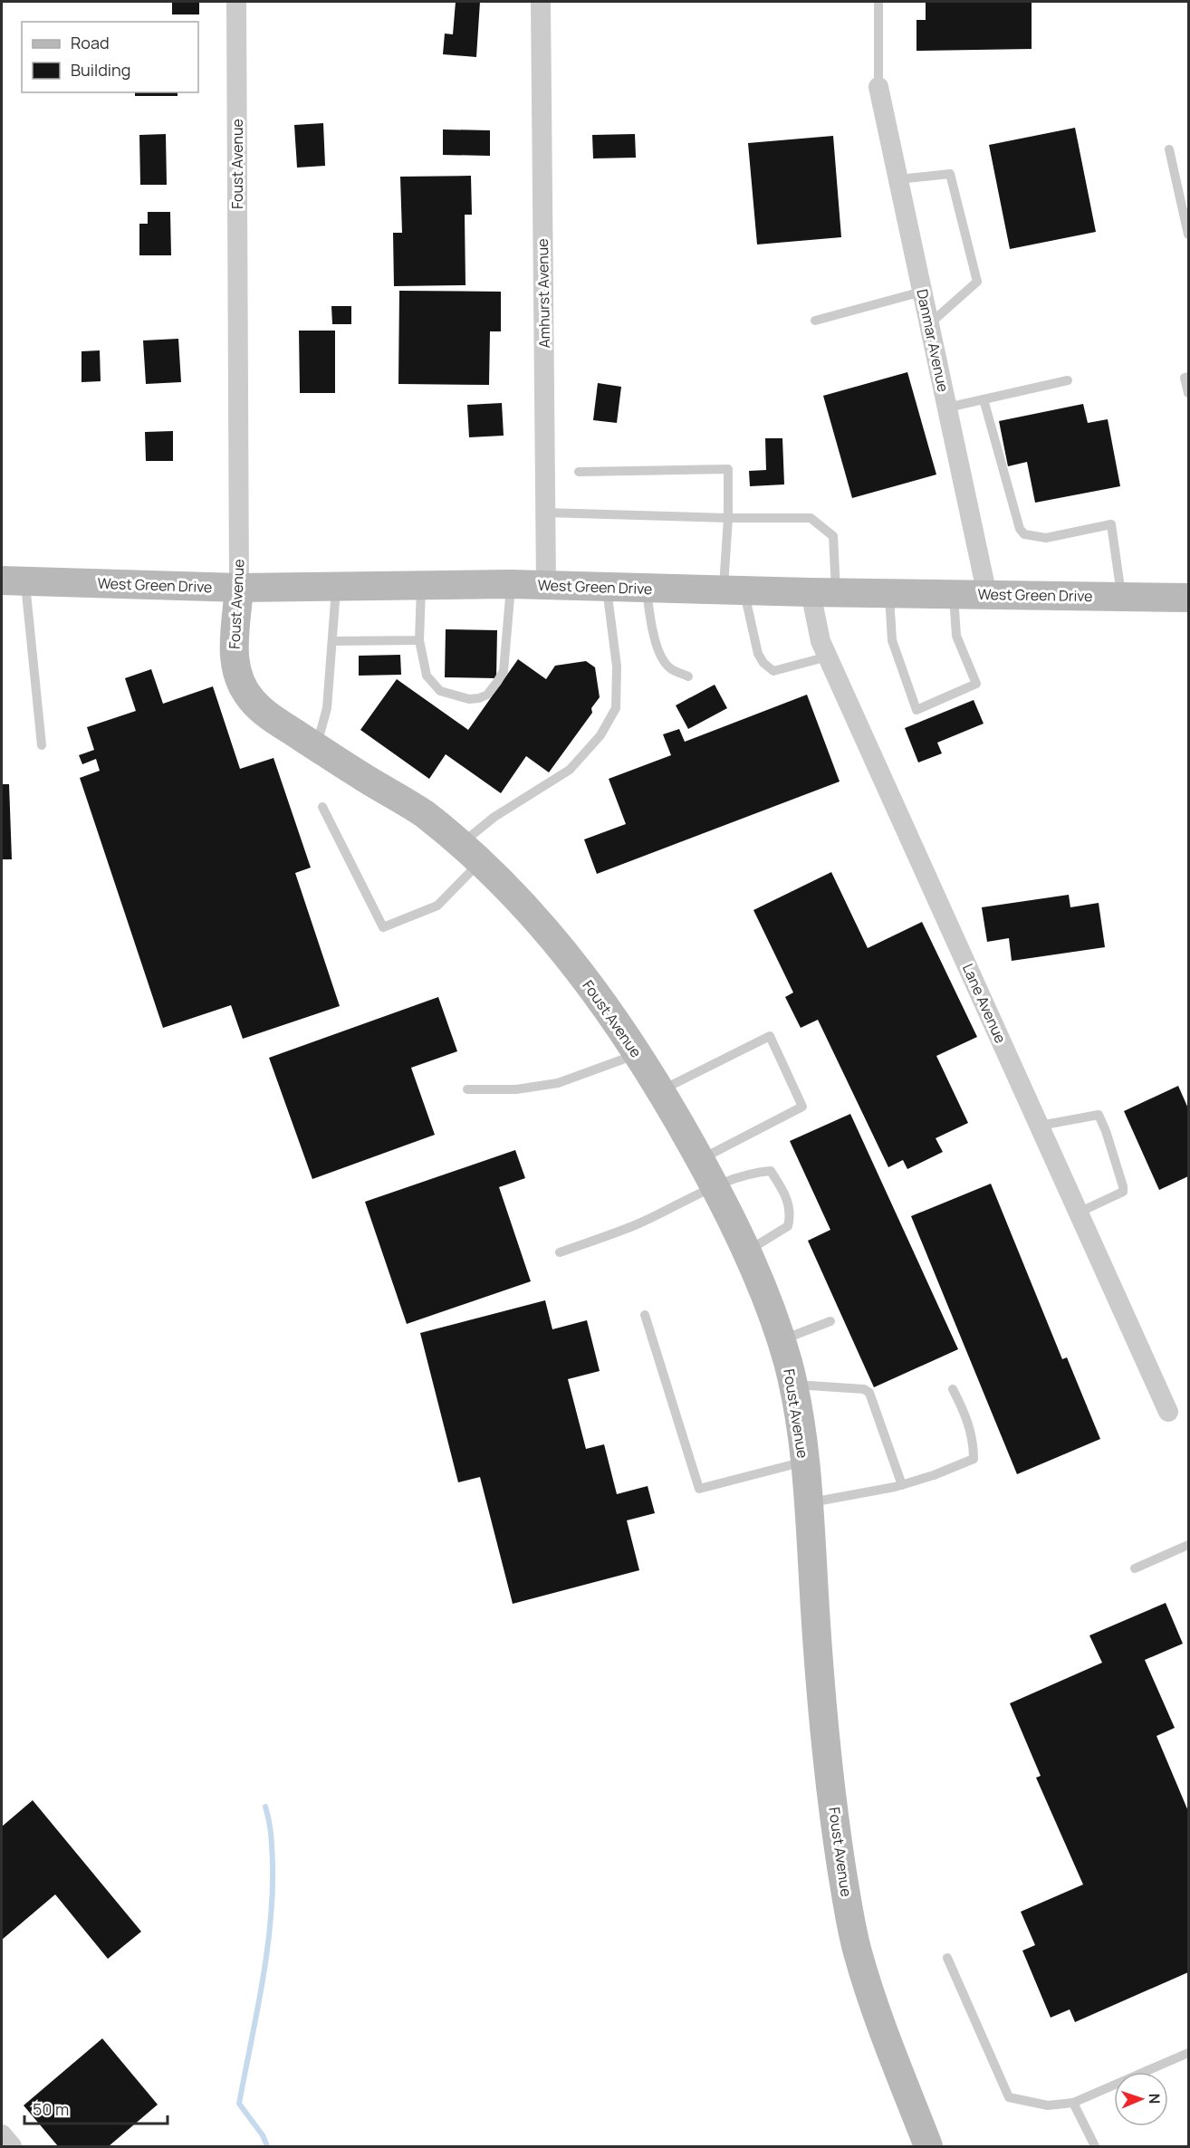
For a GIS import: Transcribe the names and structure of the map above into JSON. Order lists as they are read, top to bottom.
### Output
{
  "streets": {
    "street": [
      "Foust Avenue",
      "Amhurst Avenue",
      "Danmar Avenue",
      "West Green Drive",
      "Lane Avenue"
    ]
  },
  "crossings": [
    ["Foust Avenue", "West Green Drive"],
    ["Amhurst Avenue", "West Green Drive"],
    ["Danmar Avenue", "West Green Drive"],
    ["West Green Drive", "Lane Avenue"]
  ],
  "legend": ["Road", "Building"],
  "scale_bar": "50 m",
  "north": "right"
}
